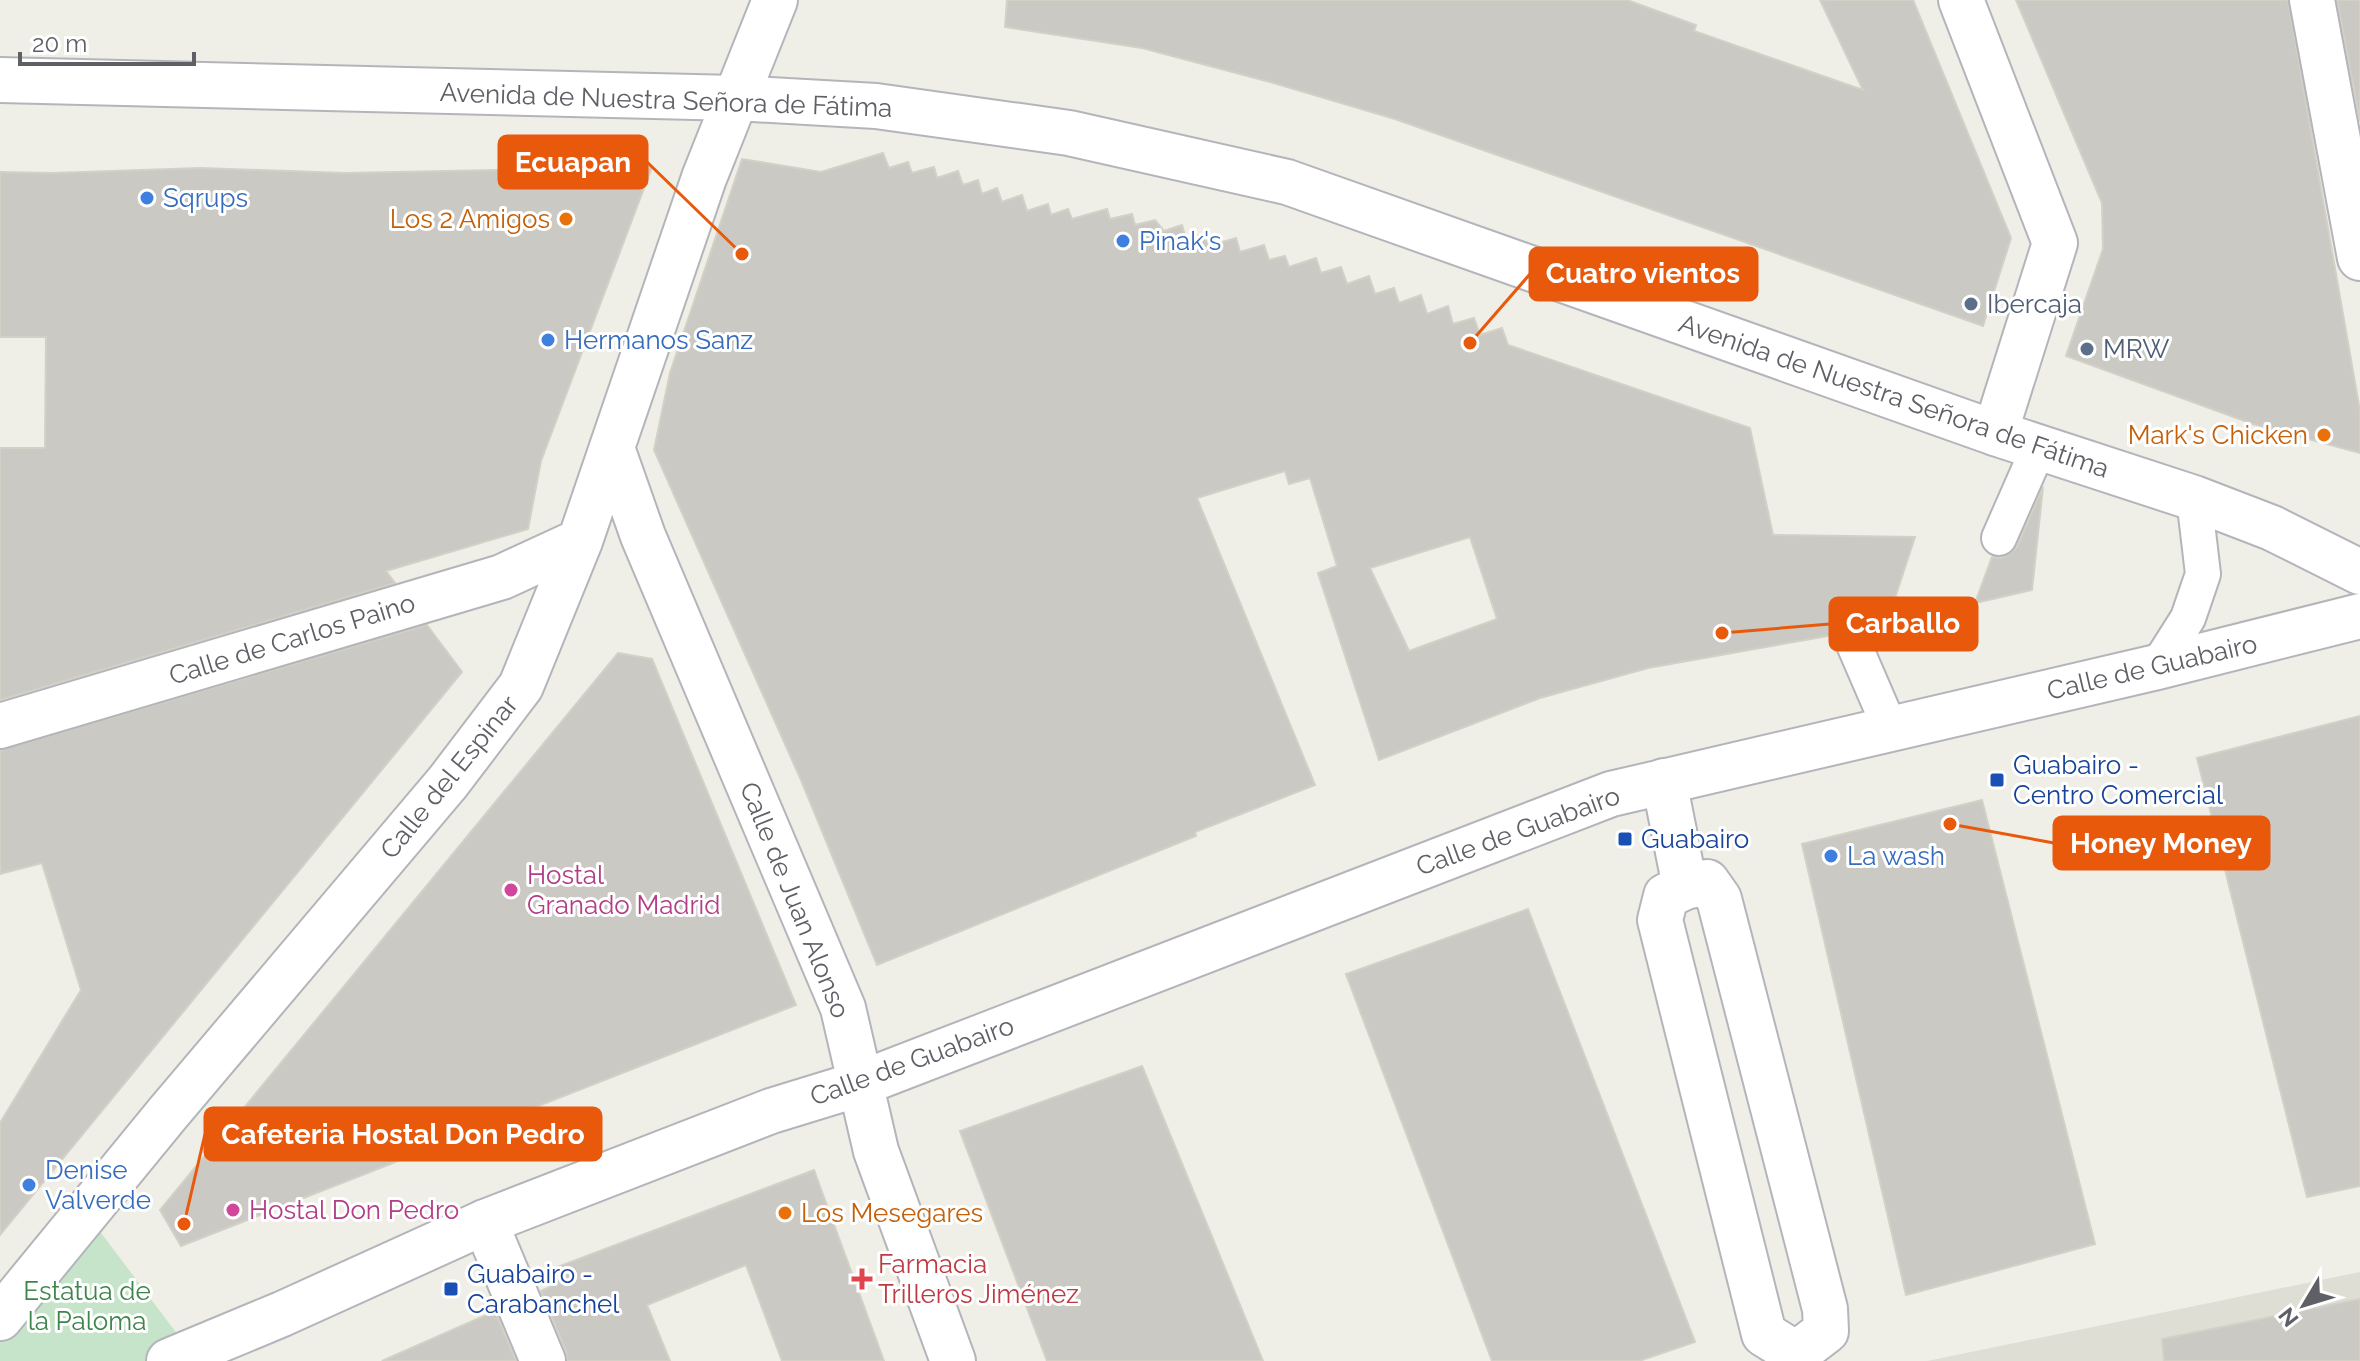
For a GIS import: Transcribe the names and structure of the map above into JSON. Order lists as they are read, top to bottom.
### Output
{
  "streets": {
    "street": [
      "Avenida de Nuestra Señora de Fátima",
      "Calle de Carlos Paino",
      "Calle de Guabairo",
      "Calle del Espinar",
      "Calle de Juan Alonso"
    ]
  },
  "crossings": [
    ["Avenida de Nuestra Señora de Fátima", "Calle del Espinar"],
    ["Calle de Carlos Paino", "Calle del Espinar"],
    ["Calle de Guabairo", "Calle de Juan Alonso"],
    ["Calle del Espinar", "Calle de Juan Alonso"]
  ],
  "parks": ["Estatua de la Paloma"],
  "places": {
    "other": [
      "Sqrups",
      "Los 2 Amigos",
      "Pinak's",
      "Ecuapan",
      "Ibercaja",
      "Hermanos Sanz",
      "Cuatro vientos",
      "MRW",
      "Mark's Chicken",
      "Carballo",
      "Honey Money",
      "La wash",
      "Hostal Granado Madrid",
      "Denise Valverde",
      "Hostal Don Pedro",
      "Los Mesegares",
      "Cafeteria Hostal Don Pedro"
    ],
    "transit": ["Guabairo - Centro Comercial", "Guabairo", "Guabairo - Carabanchel"],
    "health": ["Farmacia Trilleros Jiménez"]
  },
  "scale_bar": "20 m",
  "north": "bottom left"
}
